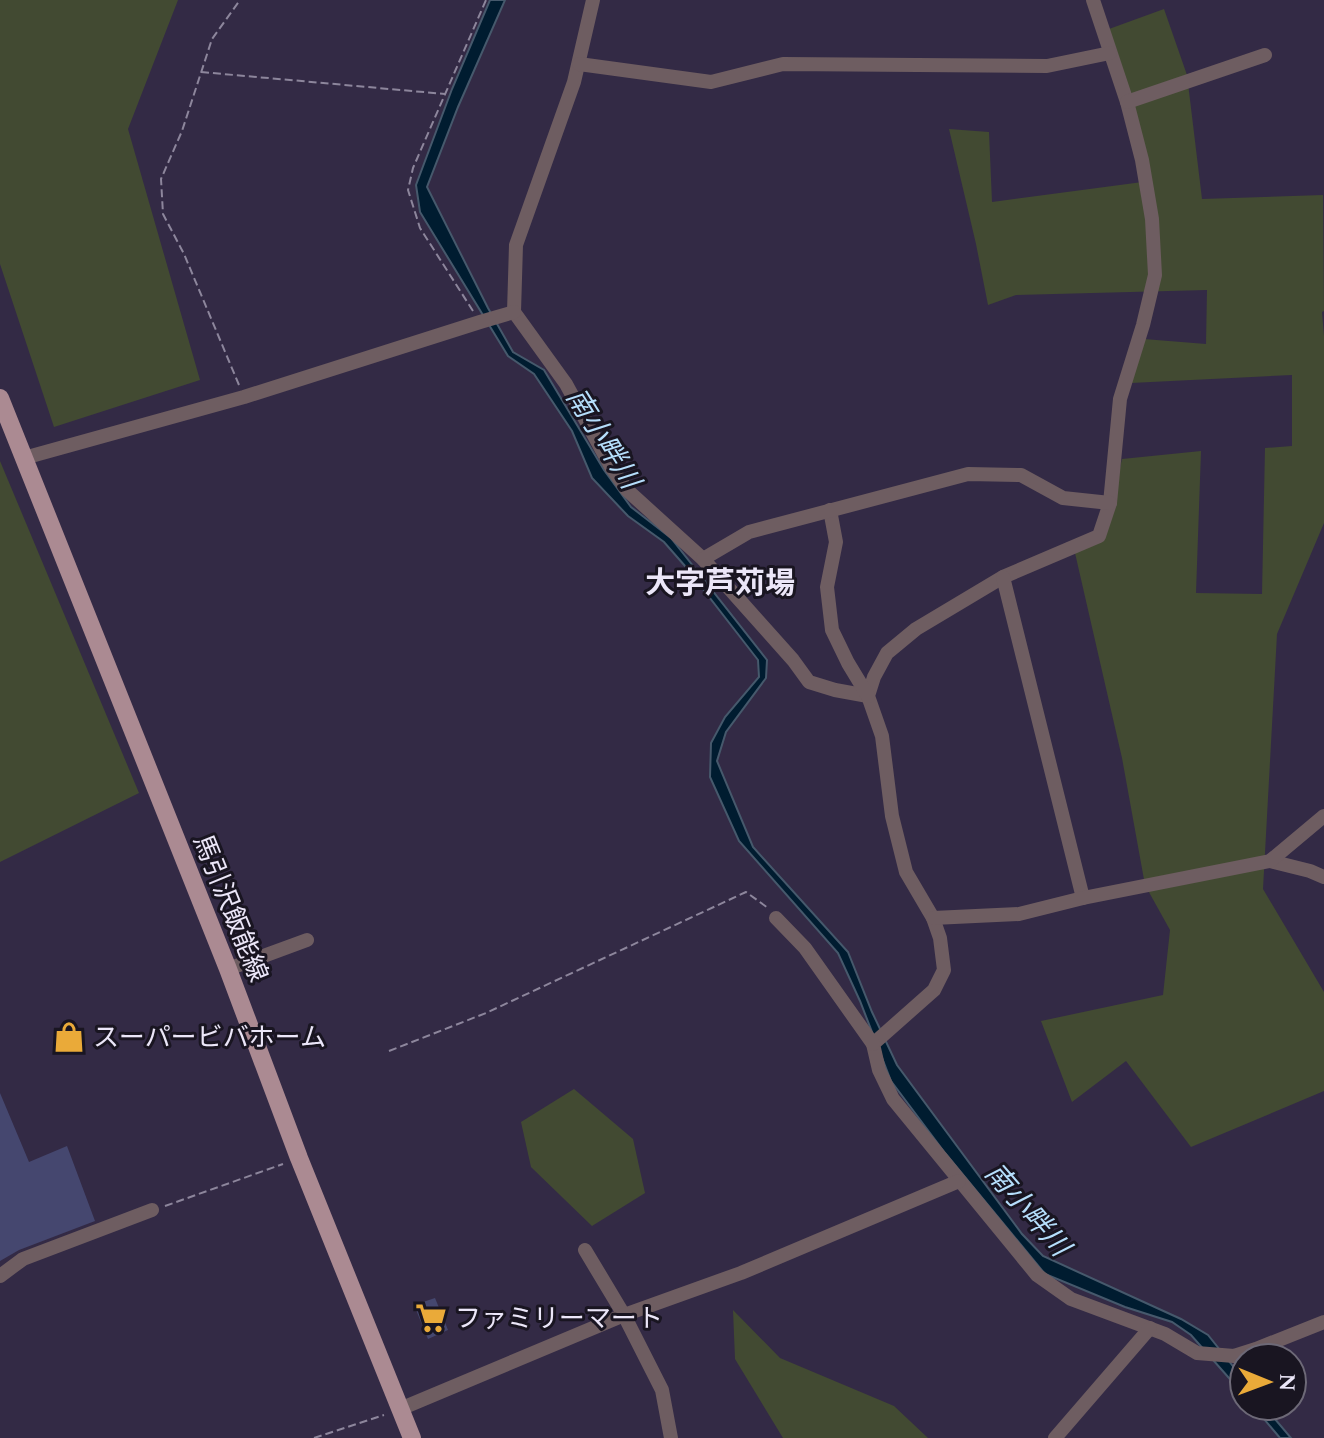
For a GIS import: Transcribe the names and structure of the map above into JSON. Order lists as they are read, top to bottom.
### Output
{
  "streets": {
    "main road": ["馬引沢飯能線"]
  },
  "districts": ["大字芦苅場"],
  "water": ["南小畔川"],
  "places": {
    "shop": ["スーパービバホーム"],
    "supermarket": ["ファミリーマート"]
  },
  "north": "right"
}
